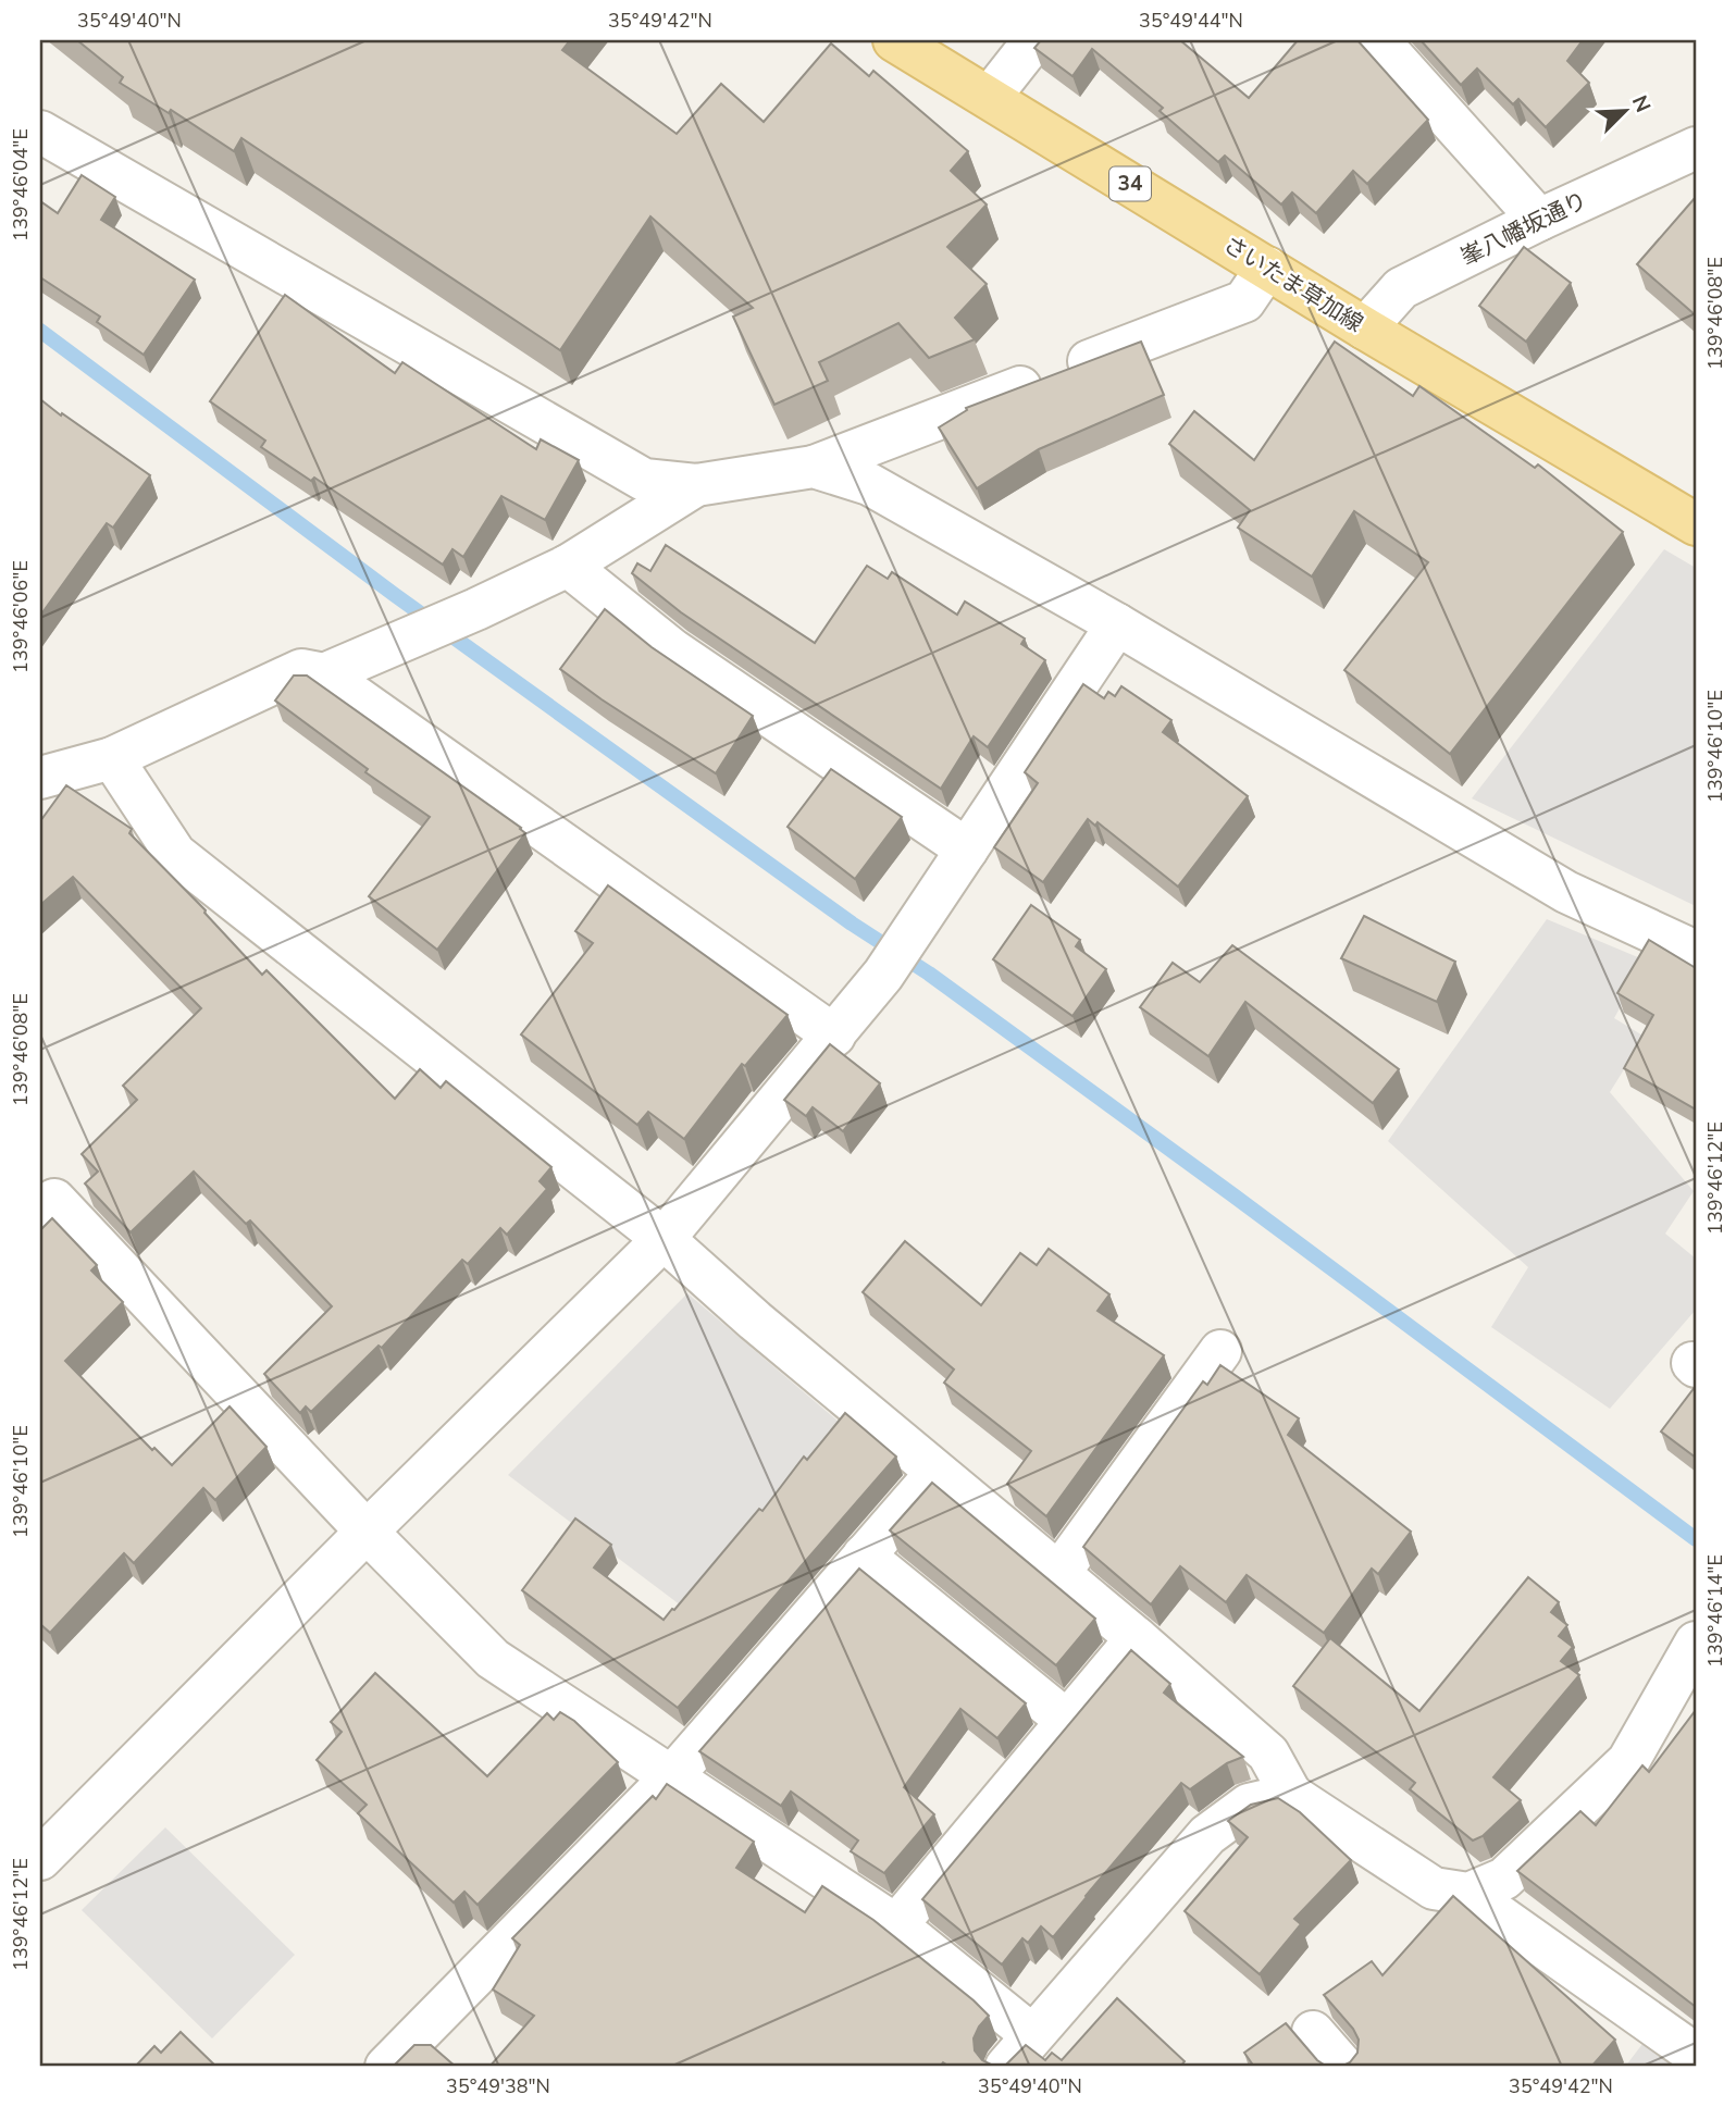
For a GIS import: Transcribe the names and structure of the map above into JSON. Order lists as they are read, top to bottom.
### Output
{
  "streets": {
    "main road": ["34", "さいたま草加線"],
    "street": ["峯八幡坂通り"]
  },
  "crossings": [
    ["峯八幡坂通り", "さいたま草加線"]
  ],
  "north": "top right",
  "coordinates": [
    "35°49'40\"N",
    "35°49'42\"N",
    "35°49'44\"N",
    "139°46'04\"E",
    "139°46'08\"E",
    "139°46'06\"E",
    "139°46'10\"E",
    "139°46'12\"E",
    "139°46'14\"E",
    "35°49'38\"N"
  ]
}
